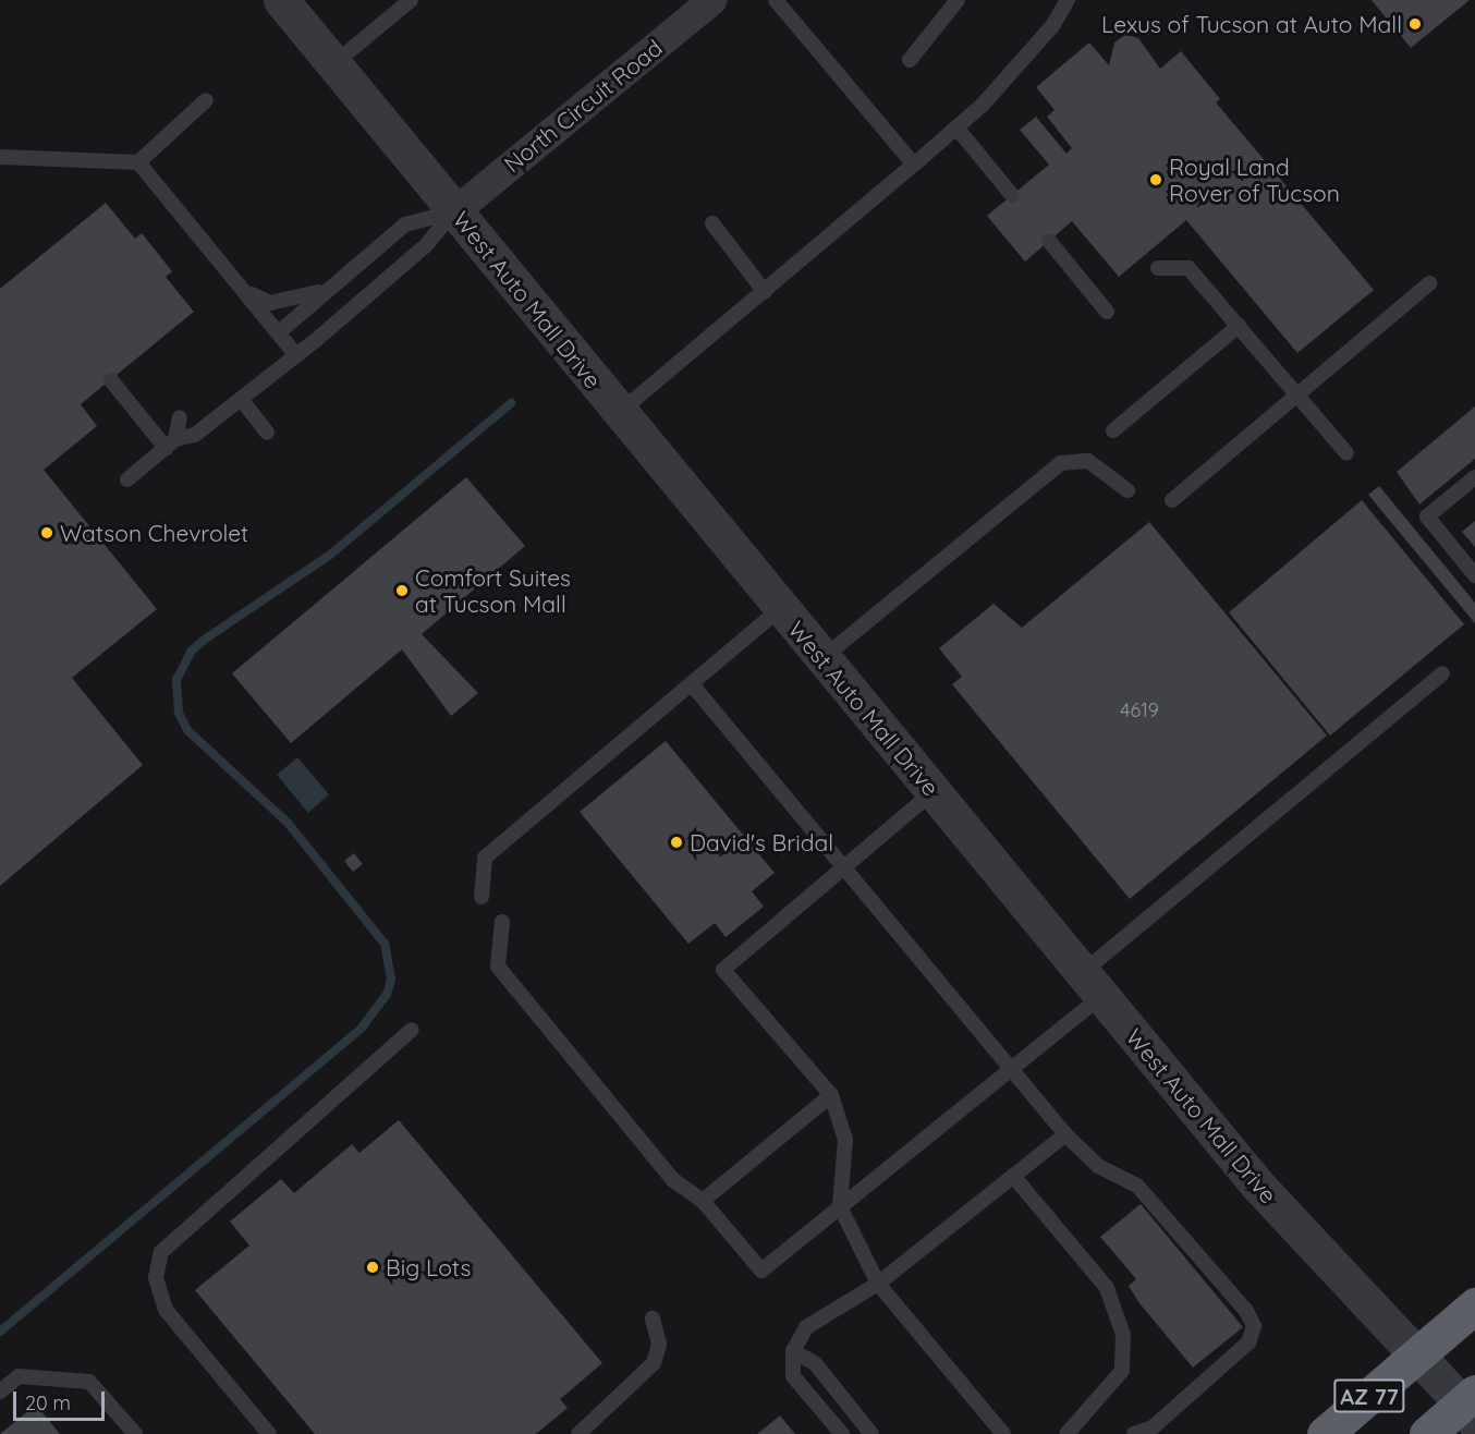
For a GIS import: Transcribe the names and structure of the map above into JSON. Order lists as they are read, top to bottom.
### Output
{
  "streets": {
    "highway": ["AZ 77"],
    "street": ["North Circuit Road", "West Auto Mall Drive"]
  },
  "crossings": [
    ["North Circuit Road", "West Auto Mall Drive"],
    ["West Auto Mall Drive", "AZ 77"]
  ],
  "places": [
    "Lexus of Tucson at Auto Mall",
    "Royal Land Rover of Tucson",
    "Watson Chevrolet",
    "Comfort Suites at Tucson Mall",
    "David's Bridal",
    "Big Lots"
  ],
  "house_numbers": ["4619"],
  "scale_bar": "20 m"
}
